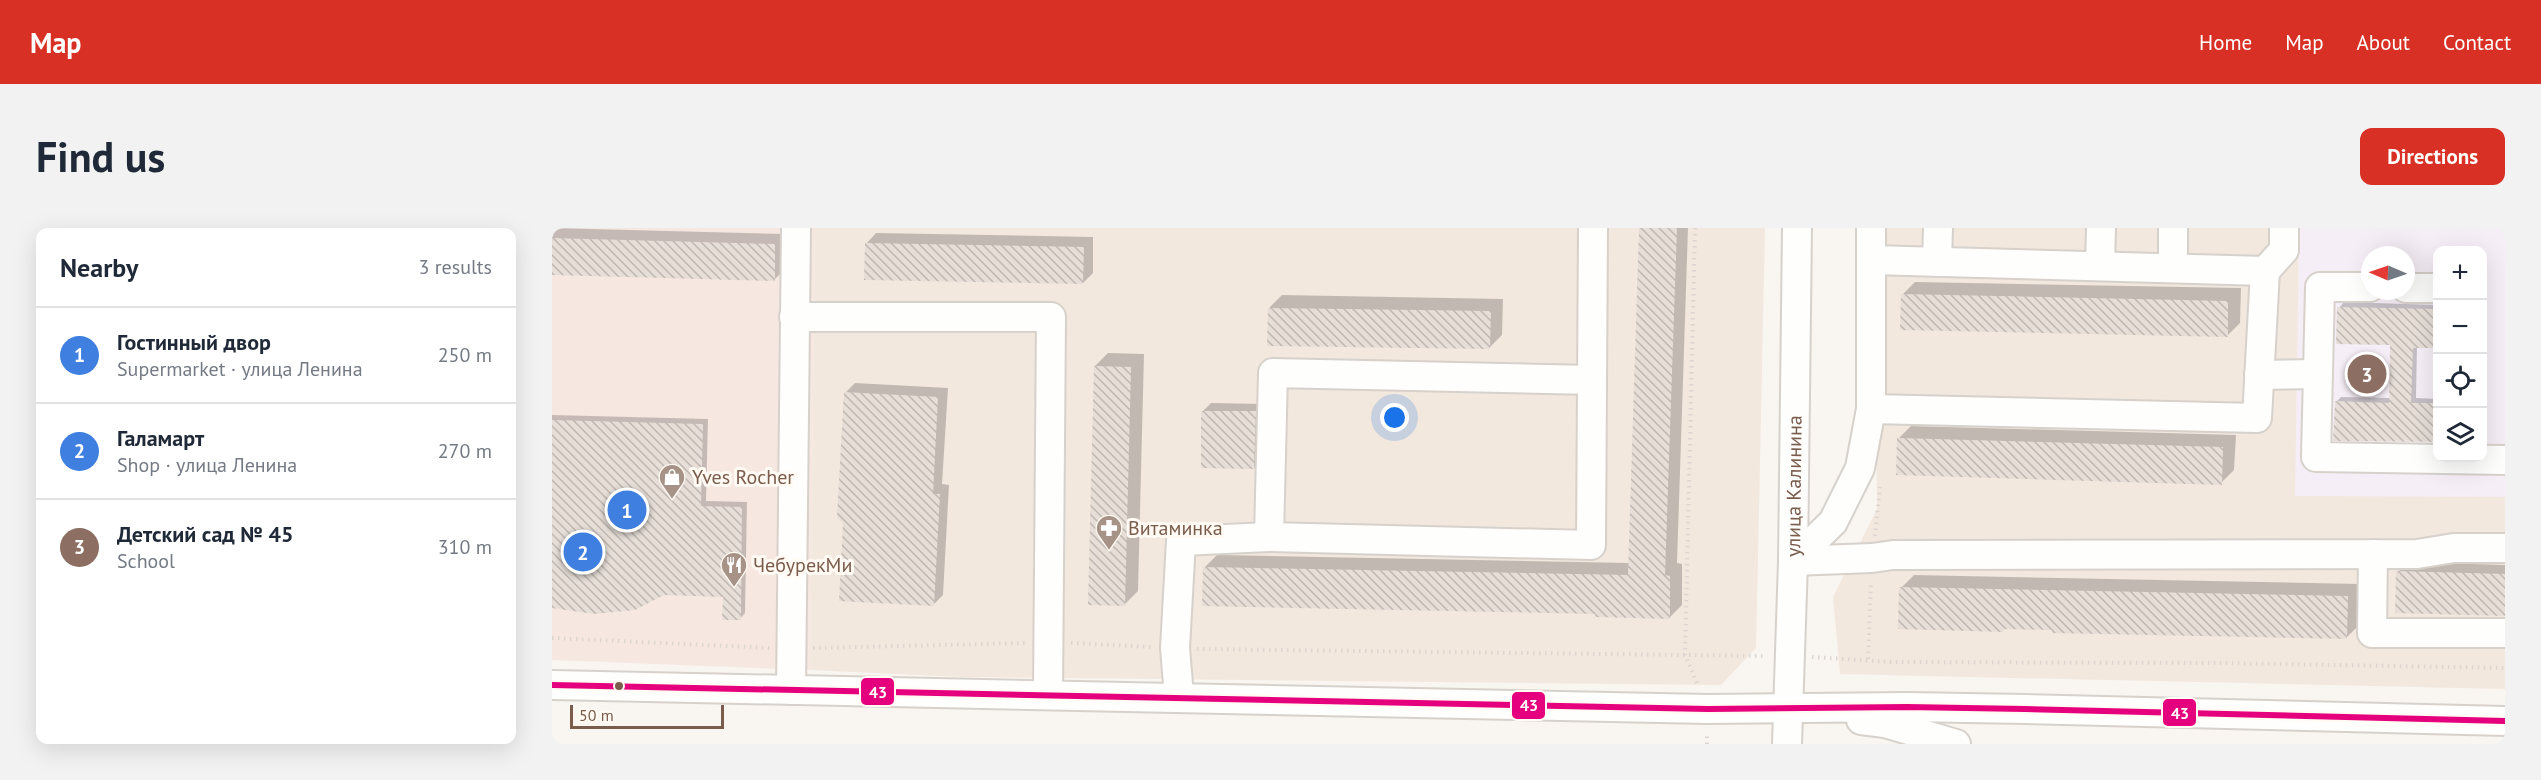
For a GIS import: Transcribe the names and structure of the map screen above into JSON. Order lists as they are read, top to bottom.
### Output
{
  "streets": {
    "street": ["улица Калинина"]
  },
  "places": {
    "shop": ["Yves Rocher"],
    "pharmacy": ["Витаминка"],
    "restaurant": ["ЧебурекМи"]
  },
  "lines": ["transit line 43"],
  "scale_bar": "50 m",
  "north": "left",
  "page": {
    "header": "Map",
    "nav": [
      "Home",
      "Map",
      "About",
      "Contact"
    ],
    "buttons": "Directions",
    "title": "Find us",
    "heading": ["Nearby", "3 results"],
    "map_buttons": ["+", "−"],
    "list": [
      {
        "mark": "1",
        "name": "Гостинный двор",
        "note": "Supermarket · улица Ленина",
        "value": "250 m"
      },
      {
        "mark": "2",
        "name": "Галамарт",
        "note": "Shop · улица Ленина",
        "value": "270 m"
      },
      {
        "mark": "3",
        "name": "Детский сад № 45",
        "note": "School",
        "value": "310 m"
      }
    ],
    "pins": ["3", "1", "2"],
    "scale": "50 m"
  }
}
